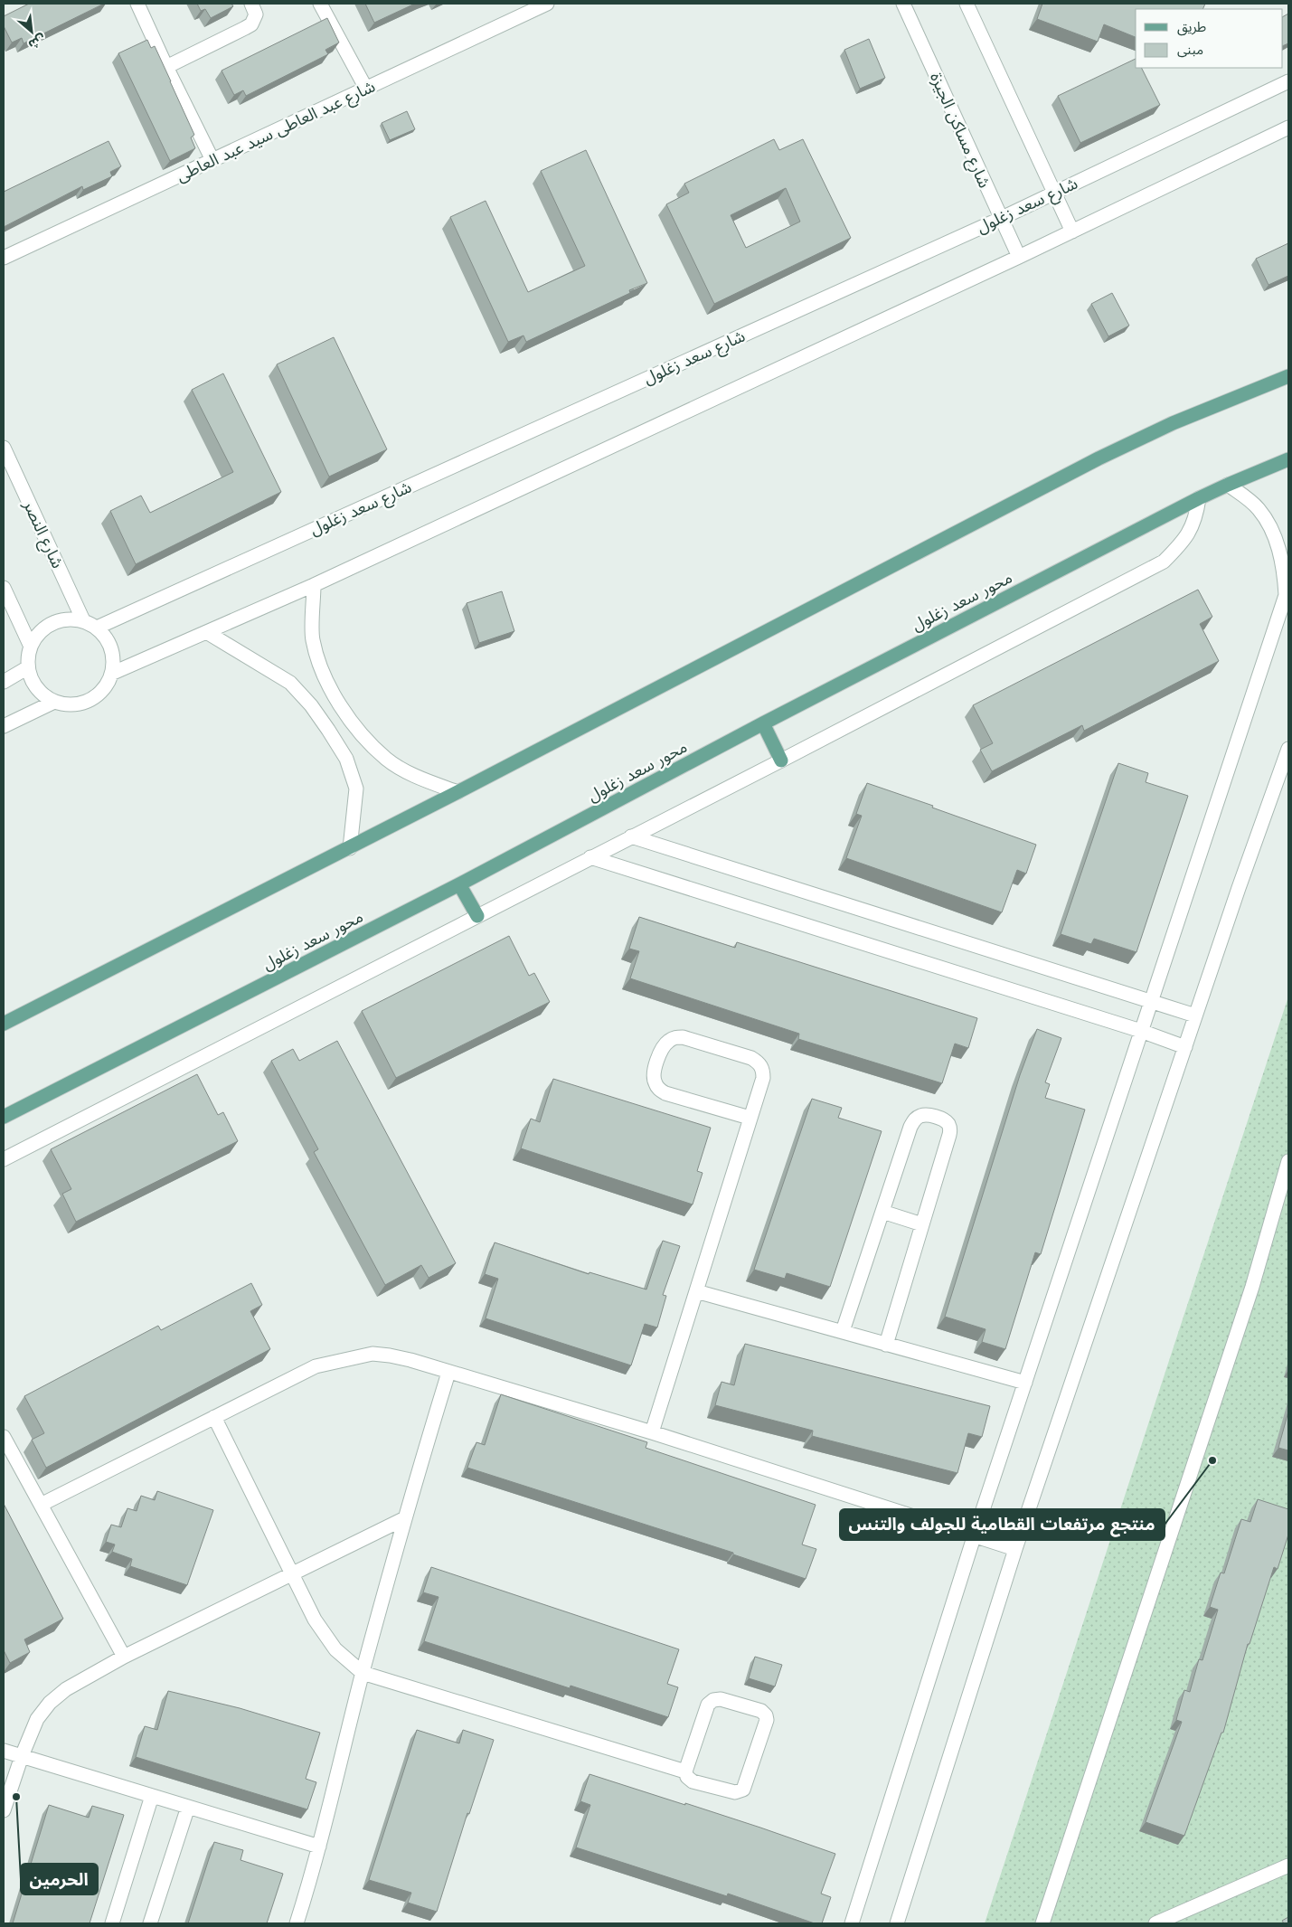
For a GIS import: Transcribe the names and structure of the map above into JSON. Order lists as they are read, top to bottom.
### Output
{
  "streets": {
    "main road": ["محور سعد زغلول"],
    "street": [
      "شارع مساكن الجيزة",
      "شارع عبد العاطى سيد عبد العاطى",
      "شارع سعد زغلول",
      "شارع النصر"
    ]
  },
  "crossings": [
    ["شارع مساكن الجيزة", "شارع سعد زغلول"],
    ["شارع سعد زغلول", "شارع النصر"]
  ],
  "places": ["منتجع مرتفعات القطامية للجولف والتنس", "الحرمين"],
  "legend": ["طريق", "مبنى"],
  "north": "bottom right"
}
